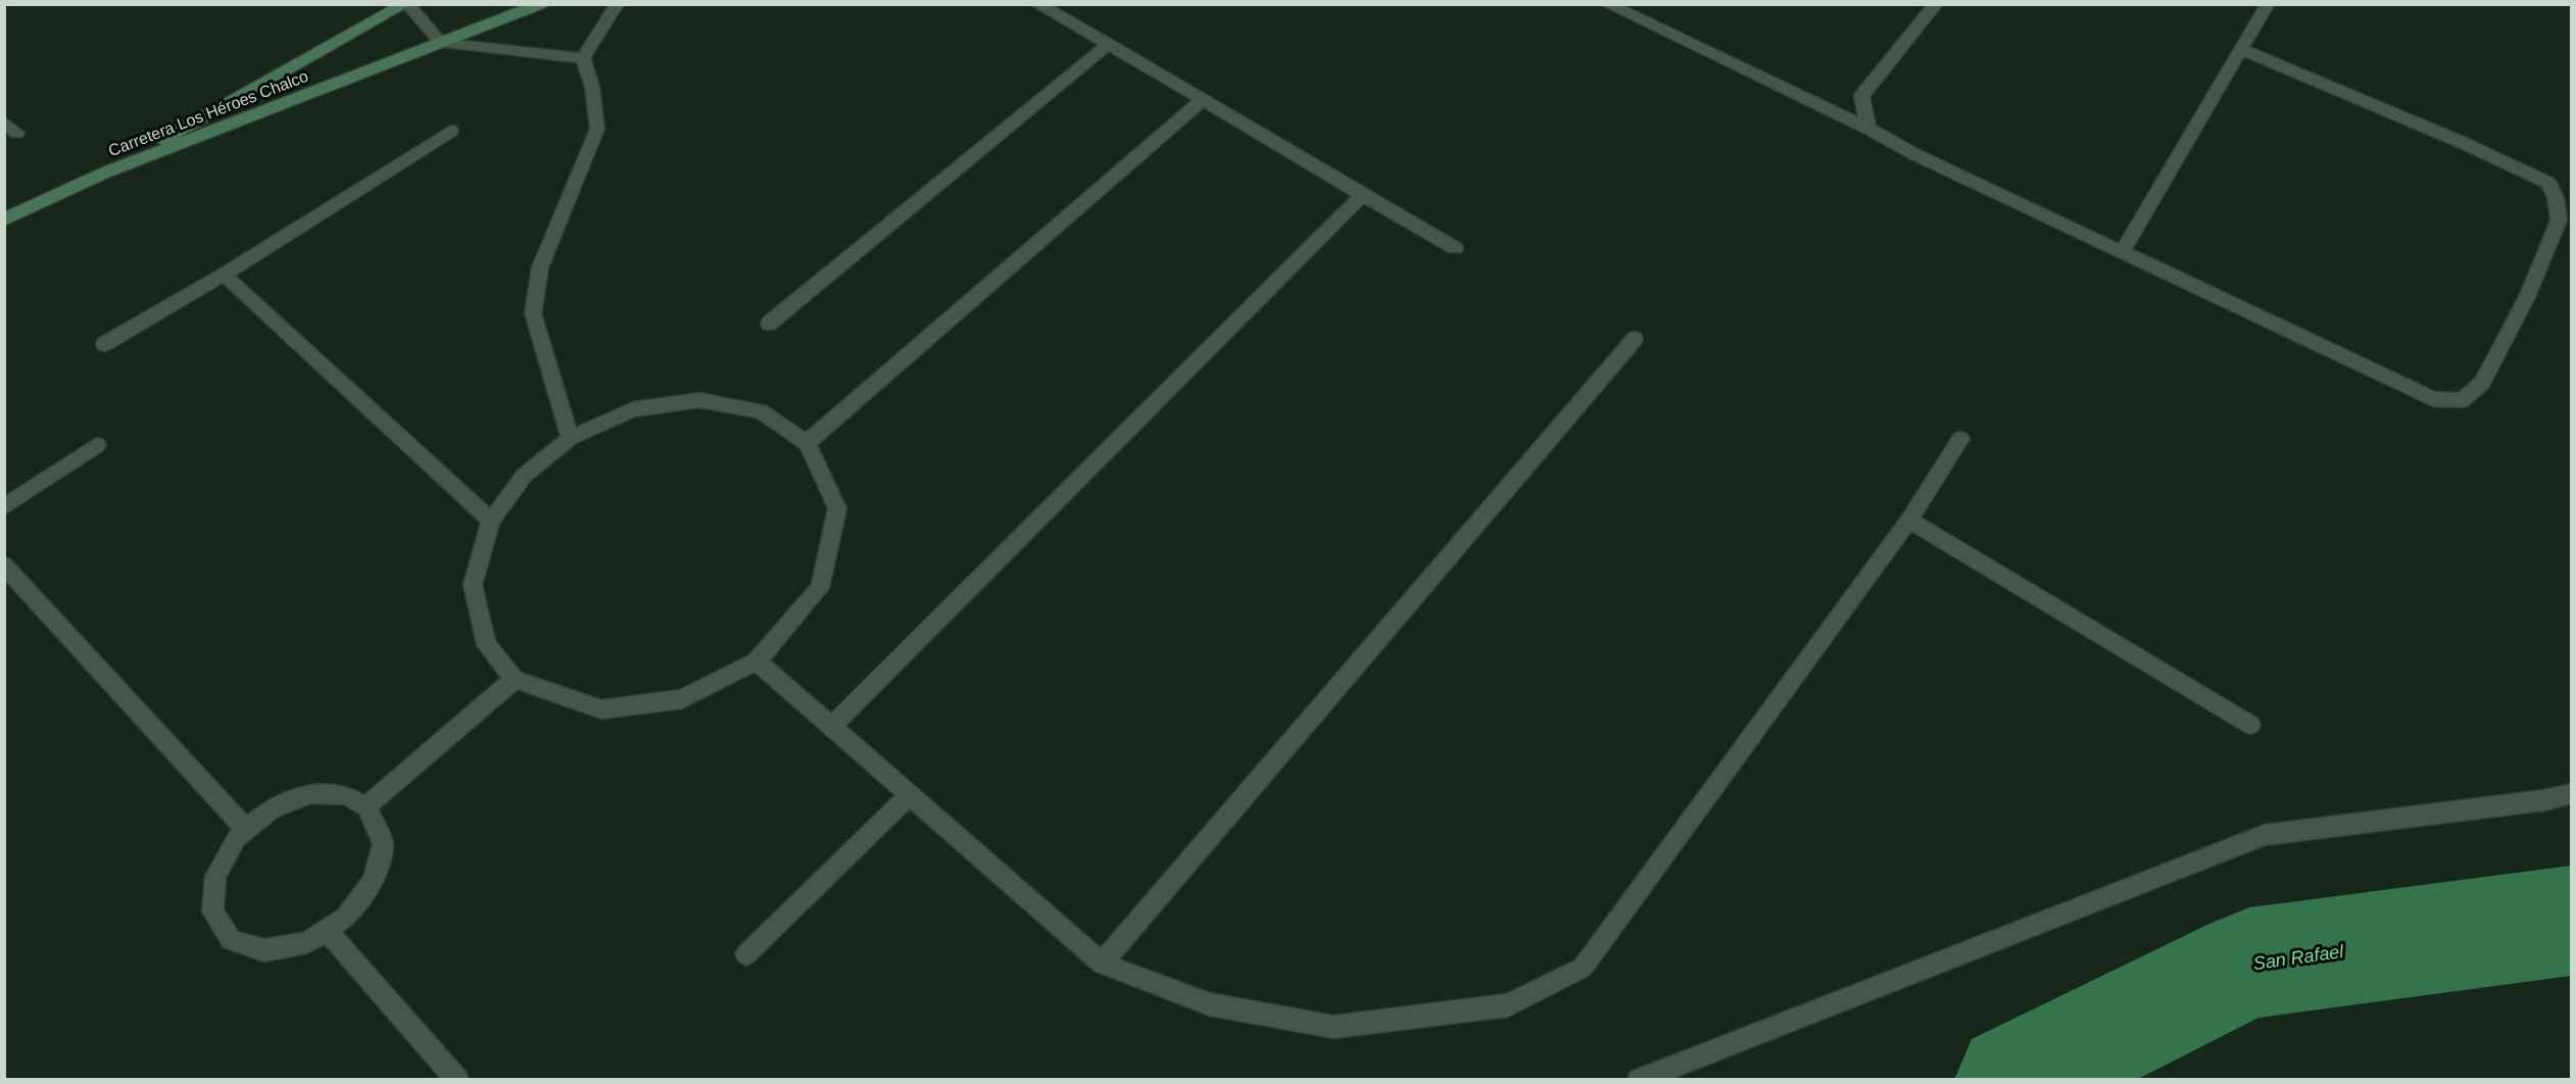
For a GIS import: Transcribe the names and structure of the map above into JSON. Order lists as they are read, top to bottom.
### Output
{
  "streets": {
    "street": ["Carretera Los Héroes Chalco"]
  },
  "water": ["San Rafael"]
}
